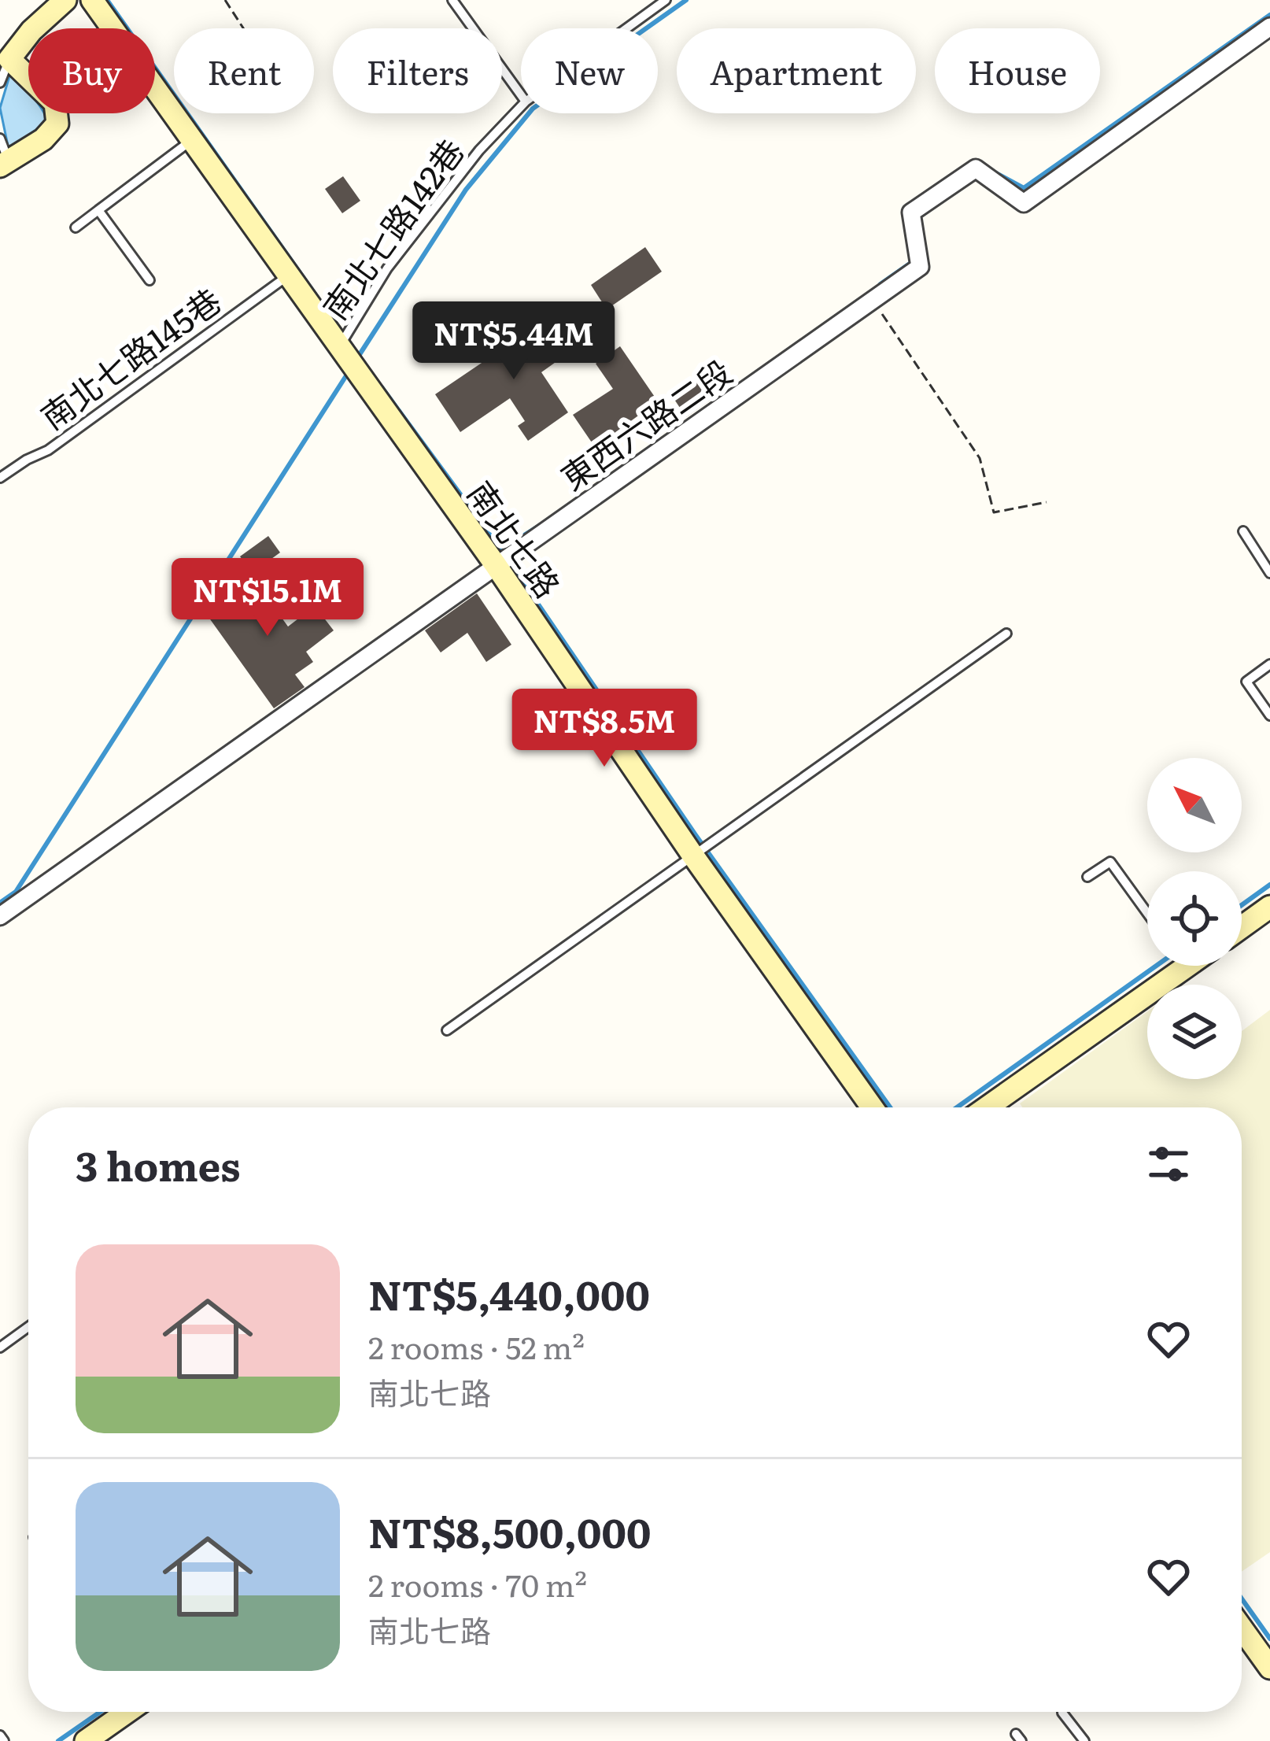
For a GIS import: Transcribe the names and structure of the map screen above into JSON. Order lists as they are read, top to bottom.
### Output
{
  "streets": {
    "street": ["東西六路二段", "南北七路"],
    "lane": ["南北七路142巷", "南北七路145巷"]
  },
  "crossings": [
    ["南北七路142巷", "南北七路"],
    ["南北七路145巷", "南北七路"],
    ["東西六路二段", "南北七路"]
  ],
  "north": "top left",
  "page": {
    "chip": [
      "Buy",
      "Rent",
      "Filters",
      "New",
      "Apartment",
      "House"
    ],
    "price": ["NT$5.44M", "NT$15.1M", "NT$8.5M"],
    "heading": "3 homes",
    "list": [
      {
        "name": "NT$5,440,000",
        "note": "2 rooms · 52 m² · 南北七路"
      },
      {
        "name": "NT$8,500,000",
        "note": "2 rooms · 70 m² · 南北七路"
      }
    ]
  }
}
